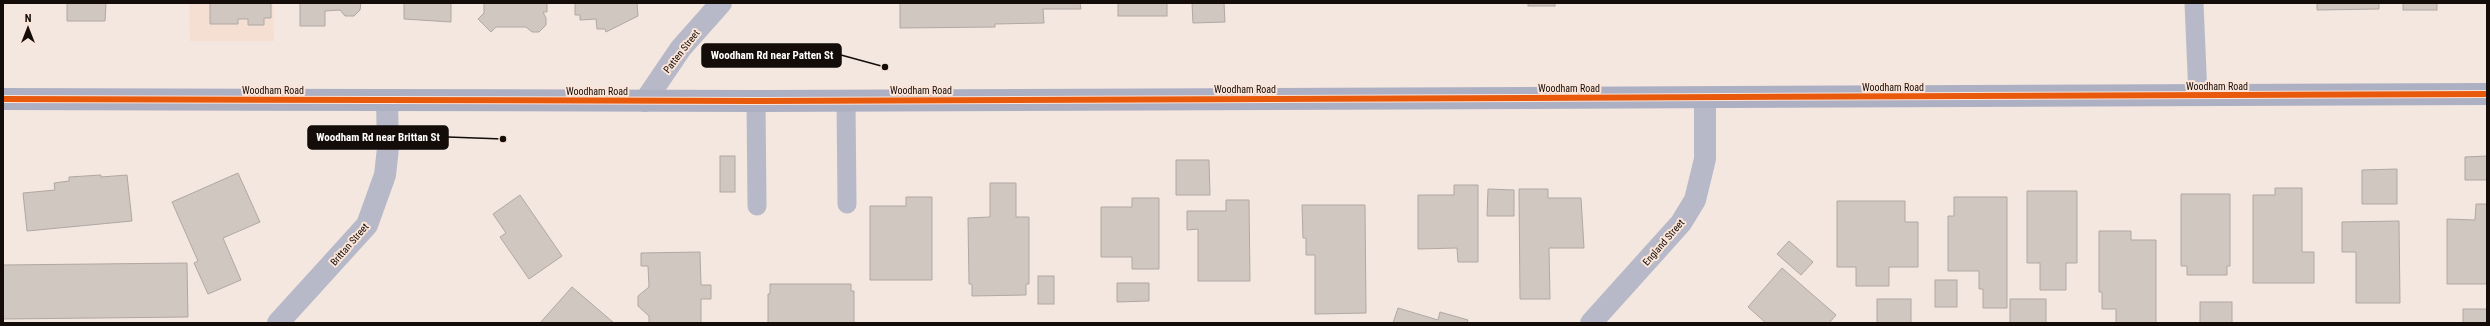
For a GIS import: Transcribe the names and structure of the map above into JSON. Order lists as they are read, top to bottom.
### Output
{
  "streets": {
    "main road": ["Woodham Road"],
    "street": ["Patten Street", "England Street", "Brittan Street"]
  },
  "crossings": [
    ["Patten Street", "Woodham Road"],
    ["Woodham Road", "England Street"],
    ["Woodham Road", "Brittan Street"]
  ],
  "places": ["Woodham Rd near Patten St", "Woodham Rd near Brittan St"],
  "north": "top"
}
